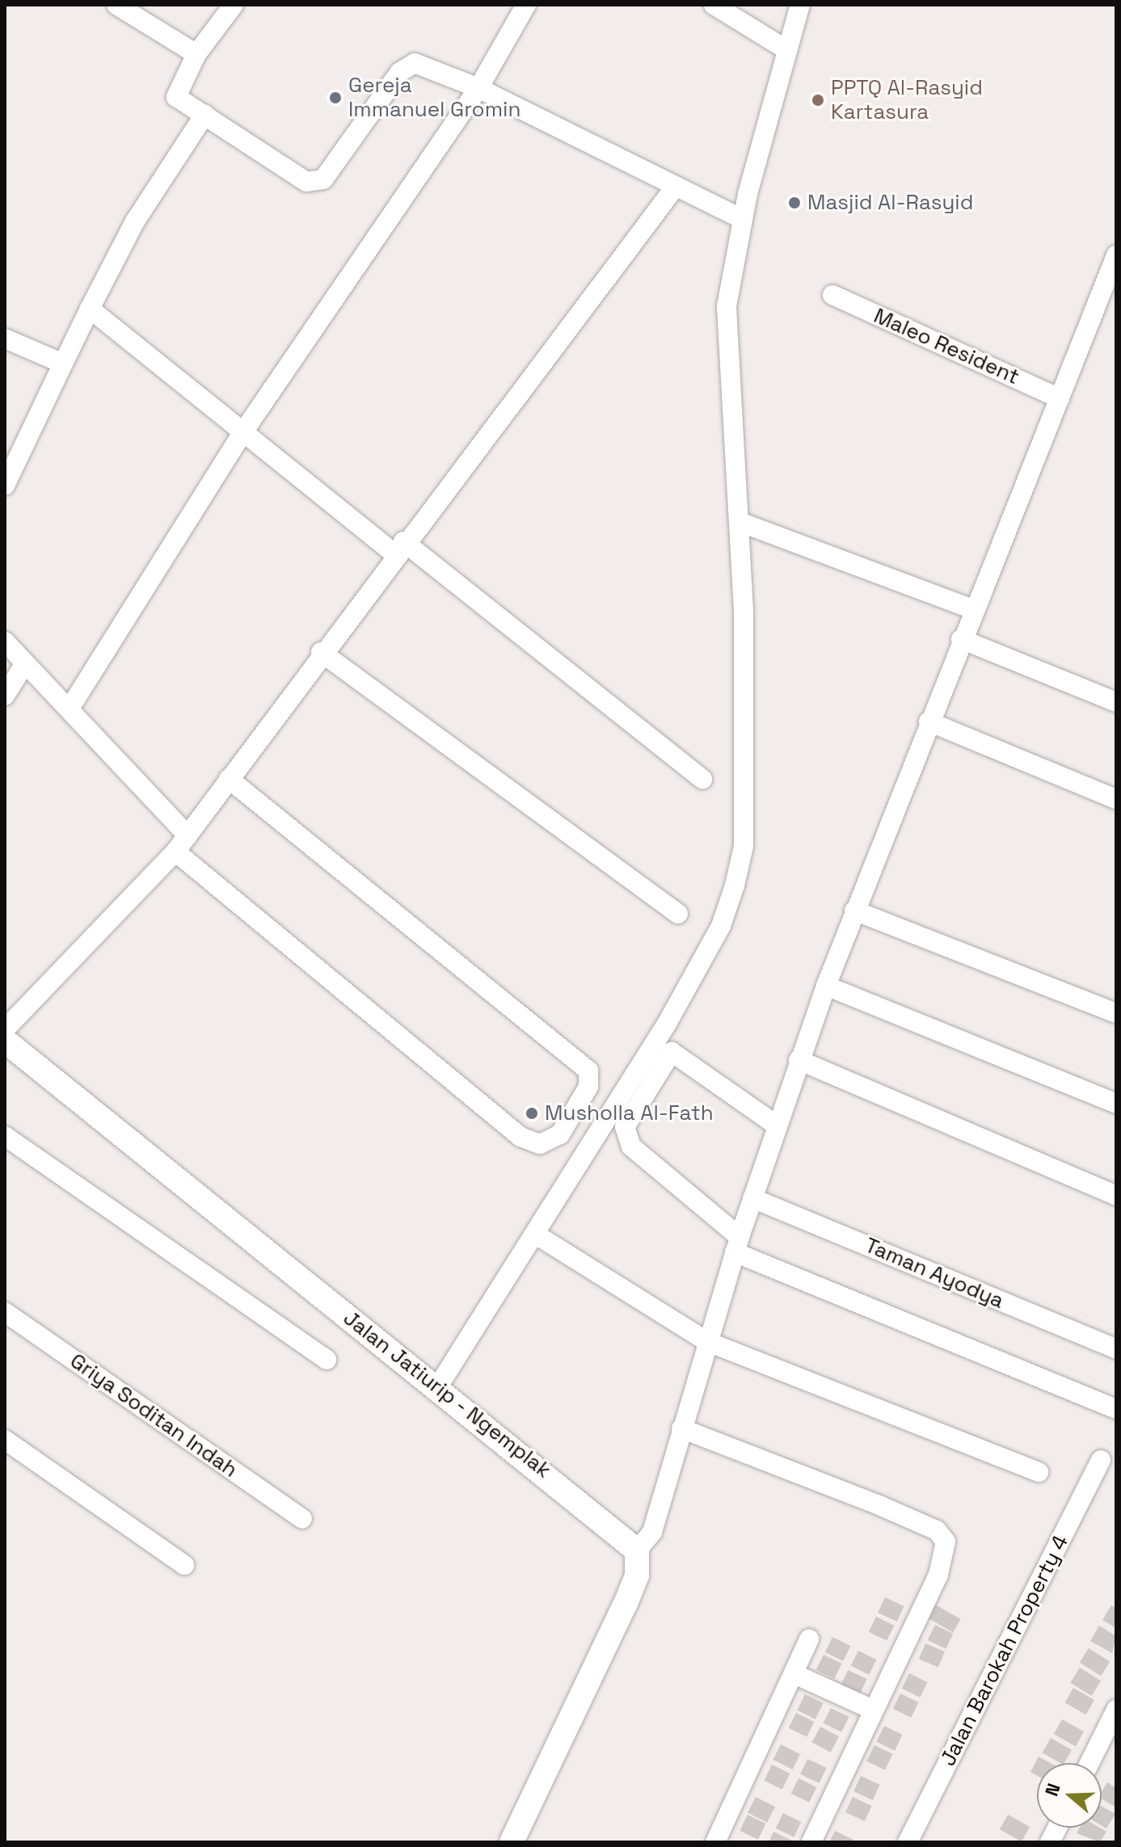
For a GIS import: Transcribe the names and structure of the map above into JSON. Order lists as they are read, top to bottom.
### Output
{
  "streets": {
    "street": [
      "Maleo Resident",
      "Taman Ayodya",
      "Jalan Jatiurip - Ngemplak",
      "Griya Soditan Indah",
      "Jalan Barokah Property 4"
    ]
  },
  "places": [
    "Gereja Immanuel Gromin",
    "PPTQ Al-Rasyid Kartasura",
    "Masjid Al-Rasyid",
    "Musholla Al-Fath"
  ],
  "north": "left"
}
